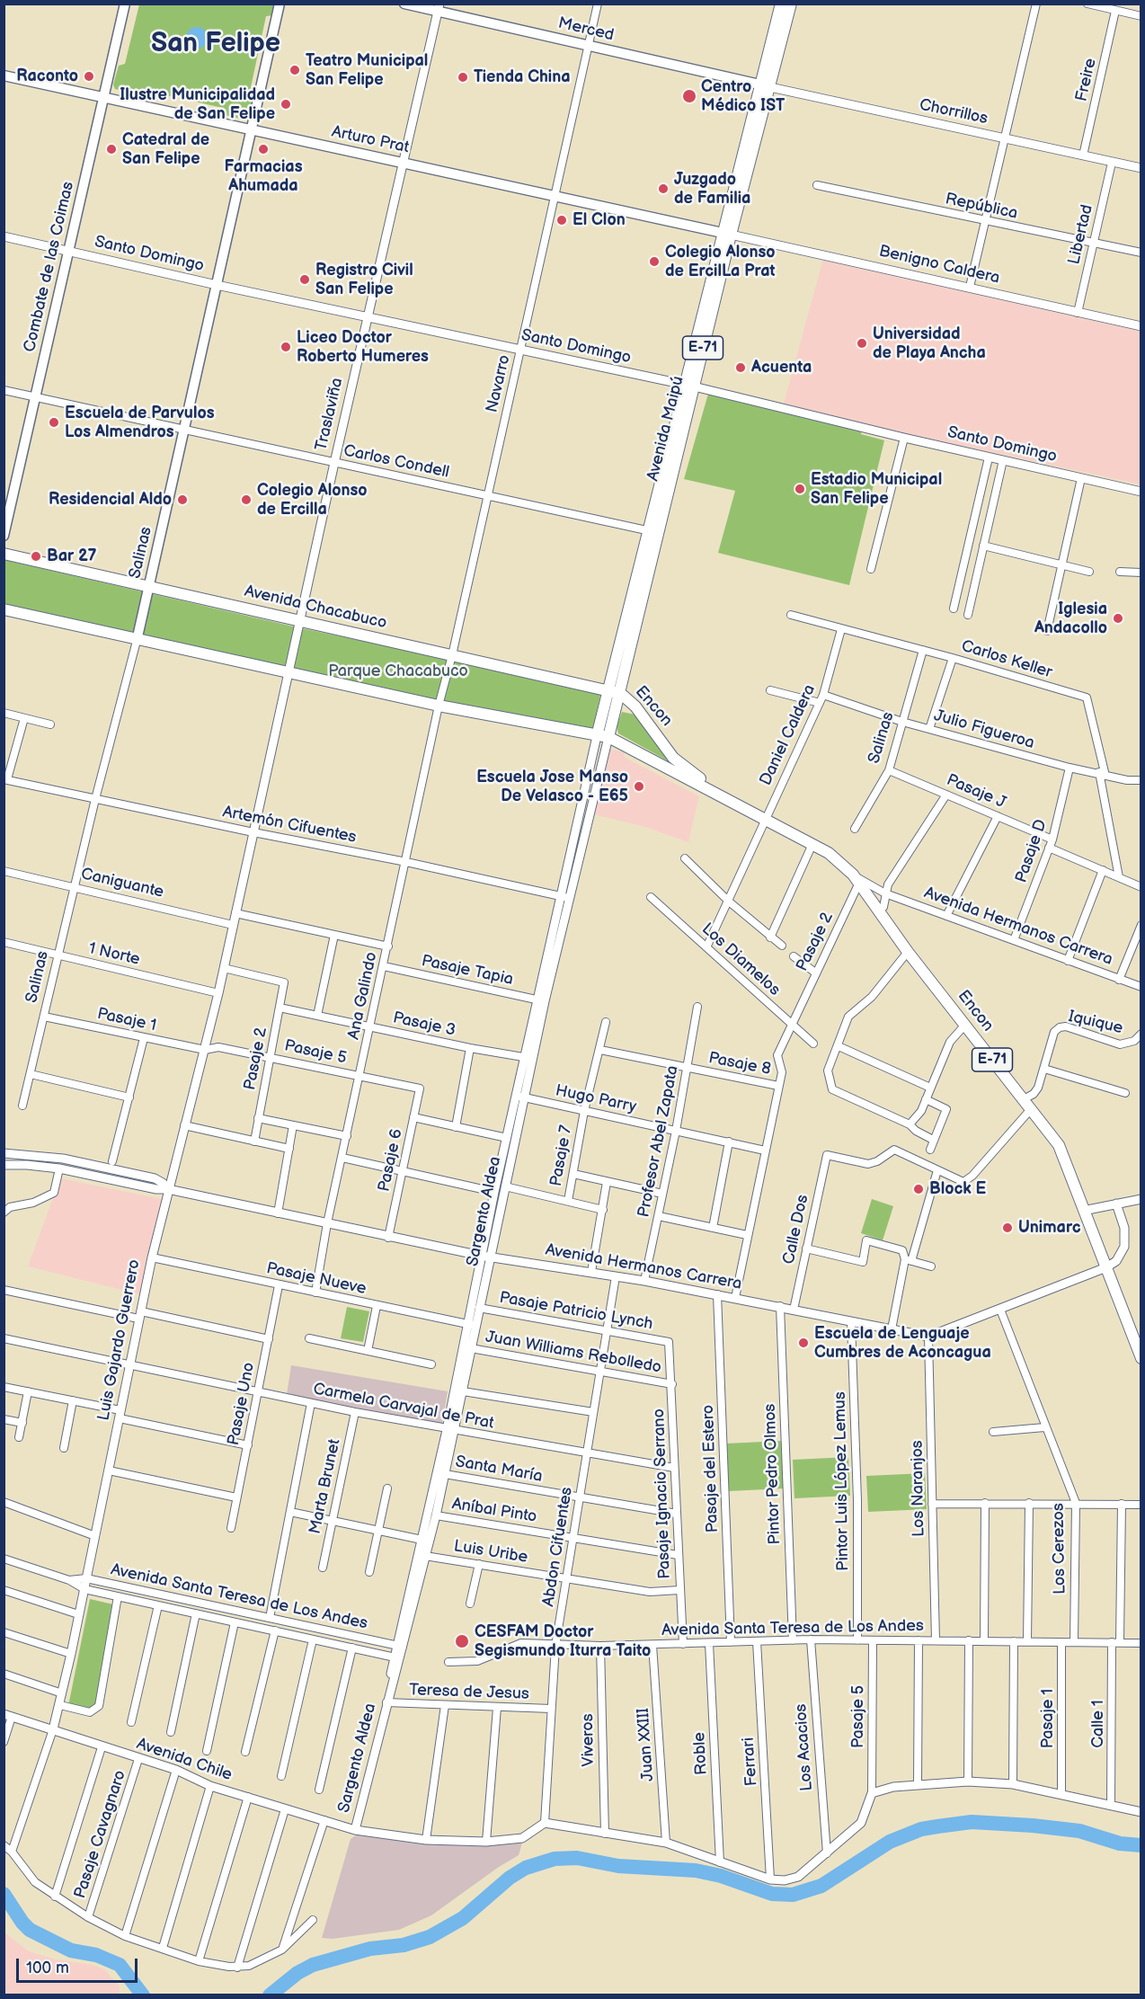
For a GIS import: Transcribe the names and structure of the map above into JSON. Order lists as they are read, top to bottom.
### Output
{
  "streets": {
    "main road": [
      "Merced",
      "Arturo Prat",
      "Combate de las Coimas",
      "E-71",
      "Avenida Maipú",
      "Salinas",
      "Avenida Chacabuco",
      "Encon"
    ],
    "street": [
      "Freire",
      "Chorrillos",
      "República",
      "Libertad",
      "Santo Domingo",
      "Benigno Caldera",
      "Navarro",
      "Traslaviña",
      "Carlos Condell",
      "Carlos Keller",
      "Julio Figueroa",
      "Daniel Caldera",
      "Pasaje J",
      "Artemón Cifuentes",
      "Pasaje D",
      "Caniguante",
      "Avenida Hermanos Carrera",
      "Pasaje 2",
      "1 Norte",
      "Los Diamelos",
      "Pasaje Tapia",
      "Ana Galindo",
      "Pasaje 1",
      "Iquique",
      "Pasaje 3",
      "Pasaje 5",
      "Pasaje 8",
      "Hugo Parry",
      "Profesor Abel Zapata",
      "Pasaje 7",
      "Pasaje 6",
      "Sargento Aldea",
      "Calle Dos",
      "Pasaje Nueve",
      "Pasaje Patricio Lynch",
      "Luis Gajardo Guerrero",
      "Juan Williams Rebolledo",
      "Pasaje Uno",
      "Carmela Carvajal de Prat",
      "Pasaje del Estero",
      "Santa María",
      "Pintor Pedro Olmos",
      "Pintor Luis López Lemus",
      "Marta Brunet",
      "Los Naranjos",
      "Pasaje Ignacio Serrano",
      "Aníbal Pinto",
      "Abdon Cifuentes",
      "Los Cerezos",
      "Luis Uribe",
      "Avenida Santa Teresa de Los Andes",
      "Teresa de Jesus",
      "Calle 1",
      "Viveros",
      "Juan XXIII",
      "Los Acacios",
      "Roble",
      "Avenida Chile",
      "Ferrari",
      "Pasaje Cavagnaro"
    ]
  },
  "crossings": [
    ["Merced", "Chorrillos"],
    ["Merced", "Navarro"],
    ["Merced", "Traslaviña"],
    ["Merced", "Avenida Maipú"],
    ["Freire", "Chorrillos"],
    ["Chorrillos", "Libertad"],
    ["Chorrillos", "Avenida Maipú"],
    ["Arturo Prat", "Benigno Caldera"],
    ["Arturo Prat", "Combate de las Coimas"],
    ["Arturo Prat", "Navarro"],
    ["Arturo Prat", "Traslaviña"],
    ["Arturo Prat", "Avenida Maipú"],
    ["Arturo Prat", "Salinas"],
    ["República", "Libertad"],
    ["Libertad", "Benigno Caldera"],
    ["Santo Domingo", "Combate de las Coimas"],
    ["Santo Domingo", "Navarro"],
    ["Santo Domingo", "Traslaviña"],
    ["Santo Domingo", "Avenida Maipú"],
    ["Santo Domingo", "Salinas"],
    ["Benigno Caldera", "Avenida Maipú"],
    ["Combate de las Coimas", "Carlos Condell"],
    ["E-71", "Avenida Maipú"],
    ["E-71", "Encon"],
    ["E-71", "Sargento Aldea"],
    ["Navarro", "Carlos Condell"],
    ["Navarro", "Avenida Chacabuco"],
    ["Navarro", "Ana Galindo"],
    ["Traslaviña", "Carlos Condell"],
    ["Traslaviña", "Avenida Chacabuco"],
    ["Traslaviña", "Artemón Cifuentes"],
    ["Traslaviña", "Luis Gajardo Guerrero"],
    ["Avenida Maipú", "Carlos Condell"],
    ["Avenida Maipú", "Avenida Chacabuco"],
    ["Avenida Maipú", "Encon"],
    ["Avenida Maipú", "Sargento Aldea"],
    ["Carlos Condell", "Salinas"],
    ["Salinas", "Avenida Chacabuco"],
    ["Salinas", "Carlos Keller"],
    ["Salinas", "Julio Figueroa"],
    ["Salinas", "Pasaje J"],
    ["Salinas", "Artemón Cifuentes"],
    ["Salinas", "Caniguante"],
    ["Salinas", "1 Norte"],
    ["Salinas", "Pasaje 1"],
    ["Avenida Chacabuco", "Encon"],
    ["Carlos Keller", "Julio Figueroa"],
    ["Carlos Keller", "Daniel Caldera"],
    ["Encon", "Daniel Caldera"],
    ["Encon", "Avenida Hermanos Carrera"],
    ["Encon", "Pasaje 2"],
    ["Encon", "Iquique"],
    ["Encon", "Sargento Aldea"],
    ["Julio Figueroa", "Daniel Caldera"],
    ["Julio Figueroa", "Pasaje D"],
    ["Daniel Caldera", "Los Diamelos"],
    ["Pasaje J", "Pasaje D"],
    ["Artemón Cifuentes", "Ana Galindo"],
    ["Artemón Cifuentes", "Sargento Aldea"],
    ["Artemón Cifuentes", "Luis Gajardo Guerrero"],
    ["Pasaje D", "Avenida Hermanos Carrera"],
    ["Caniguante", "Luis Gajardo Guerrero"],
    ["Avenida Hermanos Carrera", "Pasaje 2"],
    ["Avenida Hermanos Carrera", "Ana Galindo"],
    ["Avenida Hermanos Carrera", "Profesor Abel Zapata"],
    ["Avenida Hermanos Carrera", "Pasaje 6"],
    ["Avenida Hermanos Carrera", "Sargento Aldea"],
    ["Avenida Hermanos Carrera", "Calle Dos"],
    ["Avenida Hermanos Carrera", "Luis Gajardo Guerrero"],
    ["Avenida Hermanos Carrera", "Pasaje del Estero"],
    ["Avenida Hermanos Carrera", "Pintor Pedro Olmos"],
    ["Avenida Hermanos Carrera", "Pintor Luis López Lemus"],
    ["Avenida Hermanos Carrera", "Los Naranjos"],
    ["Avenida Hermanos Carrera", "Abdon Cifuentes"],
    ["Pasaje 2", "Los Diamelos"],
    ["Pasaje 2", "Pasaje 3"],
    ["Pasaje 2", "Pasaje 5"],
    ["Pasaje 2", "Pasaje 8"],
    ["Pasaje 2", "Luis Gajardo Guerrero"],
    ["1 Norte", "Luis Gajardo Guerrero"],
    ["Pasaje Tapia", "Ana Galindo"],
    ["Pasaje Tapia", "Sargento Aldea"],
    ["Ana Galindo", "Pasaje 3"],
    ["Ana Galindo", "Pasaje 5"],
    ["Ana Galindo", "Pasaje Nueve"],
    ["Pasaje 1", "Pasaje 5"],
    ["Pasaje 1", "Luis Gajardo Guerrero"],
    ["Pasaje 1", "Avenida Santa Teresa de Los Andes"],
    ["Iquique", "Calle Dos"],
    ["Pasaje 3", "Sargento Aldea"],
    ["Pasaje 5", "Pasaje 6"],
    ["Pasaje 5", "Luis Gajardo Guerrero"],
    ["Pasaje 5", "Avenida Santa Teresa de Los Andes"],
    ["Pasaje 8", "Profesor Abel Zapata"],
    ["Pasaje 8", "Pasaje 7"],
    ["Hugo Parry", "Profesor Abel Zapata"],
    ["Hugo Parry", "Pasaje 7"],
    ["Hugo Parry", "Sargento Aldea"],
    ["Sargento Aldea", "Pasaje Nueve"],
    ["Sargento Aldea", "Pasaje Patricio Lynch"],
    ["Sargento Aldea", "Juan Williams Rebolledo"],
    ["Sargento Aldea", "Carmela Carvajal de Prat"],
    ["Sargento Aldea", "Santa María"],
    ["Sargento Aldea", "Aníbal Pinto"],
    ["Sargento Aldea", "Luis Uribe"],
    ["Sargento Aldea", "Avenida Santa Teresa de Los Andes"],
    ["Sargento Aldea", "Teresa de Jesus"],
    ["Sargento Aldea", "Avenida Chile"],
    ["Pasaje Nueve", "Luis Gajardo Guerrero"],
    ["Pasaje Nueve", "Pasaje Uno"],
    ["Pasaje Patricio Lynch", "Pasaje Ignacio Serrano"],
    ["Pasaje Patricio Lynch", "Abdon Cifuentes"],
    ["Luis Gajardo Guerrero", "Carmela Carvajal de Prat"],
    ["Luis Gajardo Guerrero", "Avenida Santa Teresa de Los Andes"],
    ["Luis Gajardo Guerrero", "Avenida Chile"],
    ["Juan Williams Rebolledo", "Pasaje Ignacio Serrano"],
    ["Juan Williams Rebolledo", "Abdon Cifuentes"],
    ["Pasaje Uno", "Carmela Carvajal de Prat"],
    ["Carmela Carvajal de Prat", "Marta Brunet"],
    ["Carmela Carvajal de Prat", "Pasaje Ignacio Serrano"],
    ["Carmela Carvajal de Prat", "Abdon Cifuentes"],
    ["Pasaje del Estero", "Avenida Santa Teresa de Los Andes"],
    ["Santa María", "Pasaje Ignacio Serrano"],
    ["Santa María", "Abdon Cifuentes"],
    ["Pintor Pedro Olmos", "Avenida Santa Teresa de Los Andes"],
    ["Pintor Luis López Lemus", "Avenida Santa Teresa de Los Andes"],
    ["Los Naranjos", "Avenida Santa Teresa de Los Andes"],
    ["Pasaje Ignacio Serrano", "Aníbal Pinto"],
    ["Pasaje Ignacio Serrano", "Luis Uribe"],
    ["Pasaje Ignacio Serrano", "Avenida Santa Teresa de Los Andes"],
    ["Aníbal Pinto", "Abdon Cifuentes"],
    ["Abdon Cifuentes", "Luis Uribe"],
    ["Abdon Cifuentes", "Avenida Santa Teresa de Los Andes"],
    ["Abdon Cifuentes", "Teresa de Jesus"],
    ["Abdon Cifuentes", "Avenida Chile"],
    ["Los Cerezos", "Avenida Santa Teresa de Los Andes"],
    ["Avenida Santa Teresa de Los Andes", "Calle 1"],
    ["Avenida Santa Teresa de Los Andes", "Viveros"],
    ["Avenida Santa Teresa de Los Andes", "Juan XXIII"],
    ["Avenida Santa Teresa de Los Andes", "Los Acacios"],
    ["Avenida Santa Teresa de Los Andes", "Roble"],
    ["Avenida Santa Teresa de Los Andes", "Ferrari"],
    ["Avenida Chile", "Pasaje Cavagnaro"]
  ],
  "districts": ["San Felipe"],
  "parks": ["Parque Chacabuco"],
  "places": [
    "Teatro Municipal San Felipe",
    "Raconto",
    "Tienda China",
    "Centro Médico IST",
    "Ilustre Municipalidad de San Felipe",
    "Catedral de San Felipe",
    "Farmacias Ahumada",
    "Juzgado de Familia",
    "El Clon",
    "Colegio Alonso de ErcilLa Prat",
    "Registro Civil San Felipe",
    "Universidad de Playa Ancha",
    "Liceo Doctor Roberto Humeres",
    "Acuenta",
    "Escuela de Parvulos Los Almendros",
    "Estadio Municipal San Felipe",
    "Residencial Aldo",
    "Colegio Alonso de Ercilla",
    "Bar 27",
    "Iglesia Andacollo",
    "Escuela Jose Manso De Velasco - E65",
    "Block E",
    "Unimarc",
    "Escuela de Lenguaje Cumbres de Aconcagua",
    "CESFAM Doctor Segismundo Iturra Taito"
  ],
  "scale_bar": "100 m"
}
